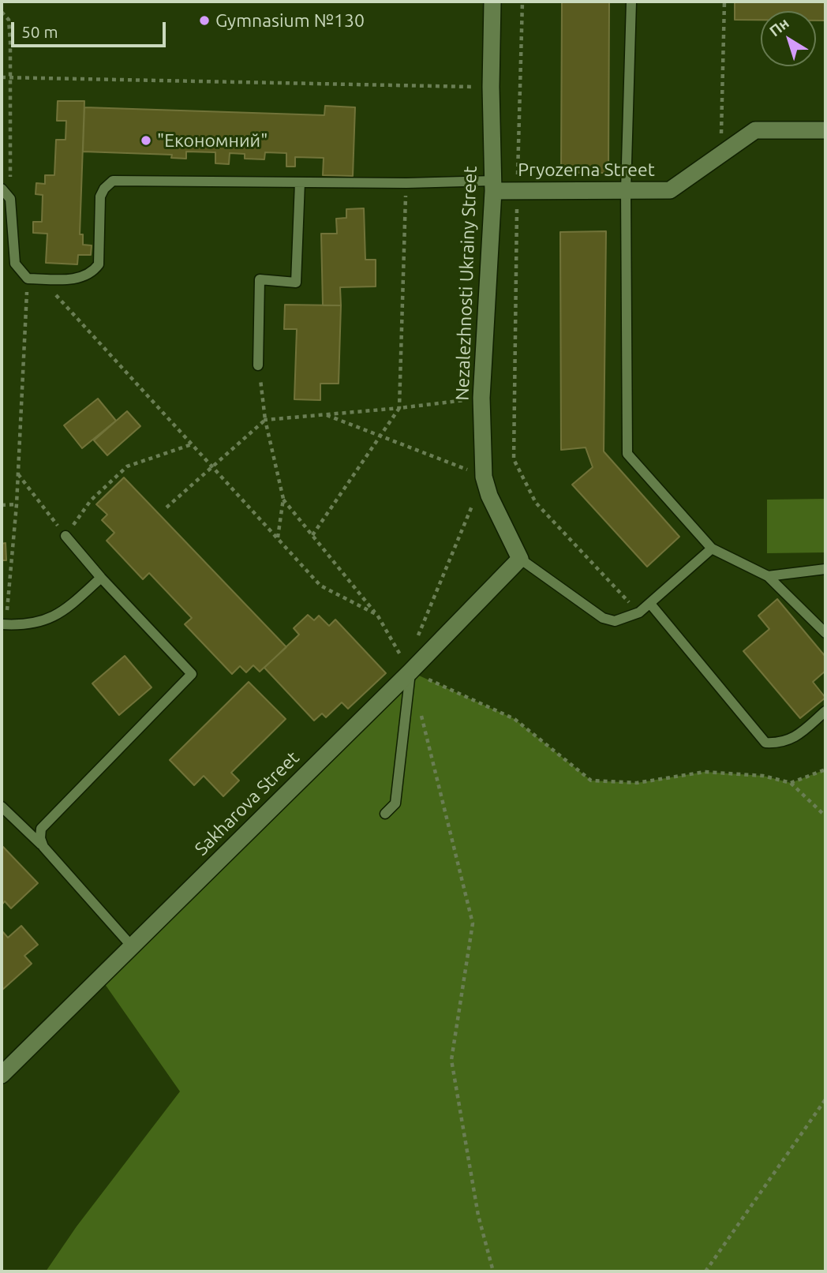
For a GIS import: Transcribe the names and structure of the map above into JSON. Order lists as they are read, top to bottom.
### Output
{
  "streets": {
    "street": ["Pryozerna Street", "Nezalezhnosti Ukrainy Street", "Sakharova Street"]
  },
  "crossings": [
    ["Pryozerna Street", "Nezalezhnosti Ukrainy Street"],
    ["Nezalezhnosti Ukrainy Street", "Sakharova Street"]
  ],
  "places": ["Gymnasium №130", "\"Економний\""],
  "scale_bar": "50 m",
  "north": "top left"
}
